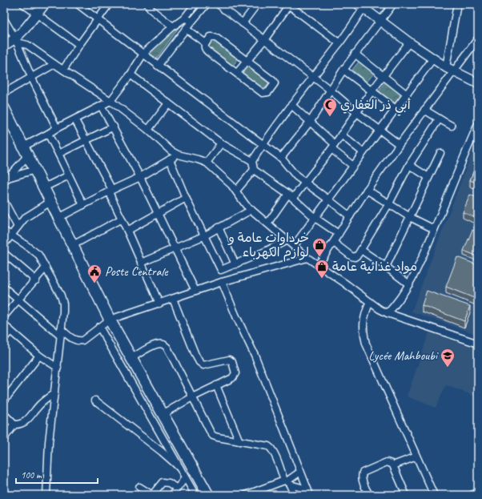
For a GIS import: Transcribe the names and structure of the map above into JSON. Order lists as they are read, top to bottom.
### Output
{
  "places": {
    "mosque": ["أبي ذر الغفاري"],
    "shop": ["خرداوات عامة و لوازم الكهرباء", "مواد غذائية عامة"],
    "public building": ["Poste Centrale"],
    "school or university": ["Lycée Mahboubi"]
  },
  "scale_bar": "100 m"
}
